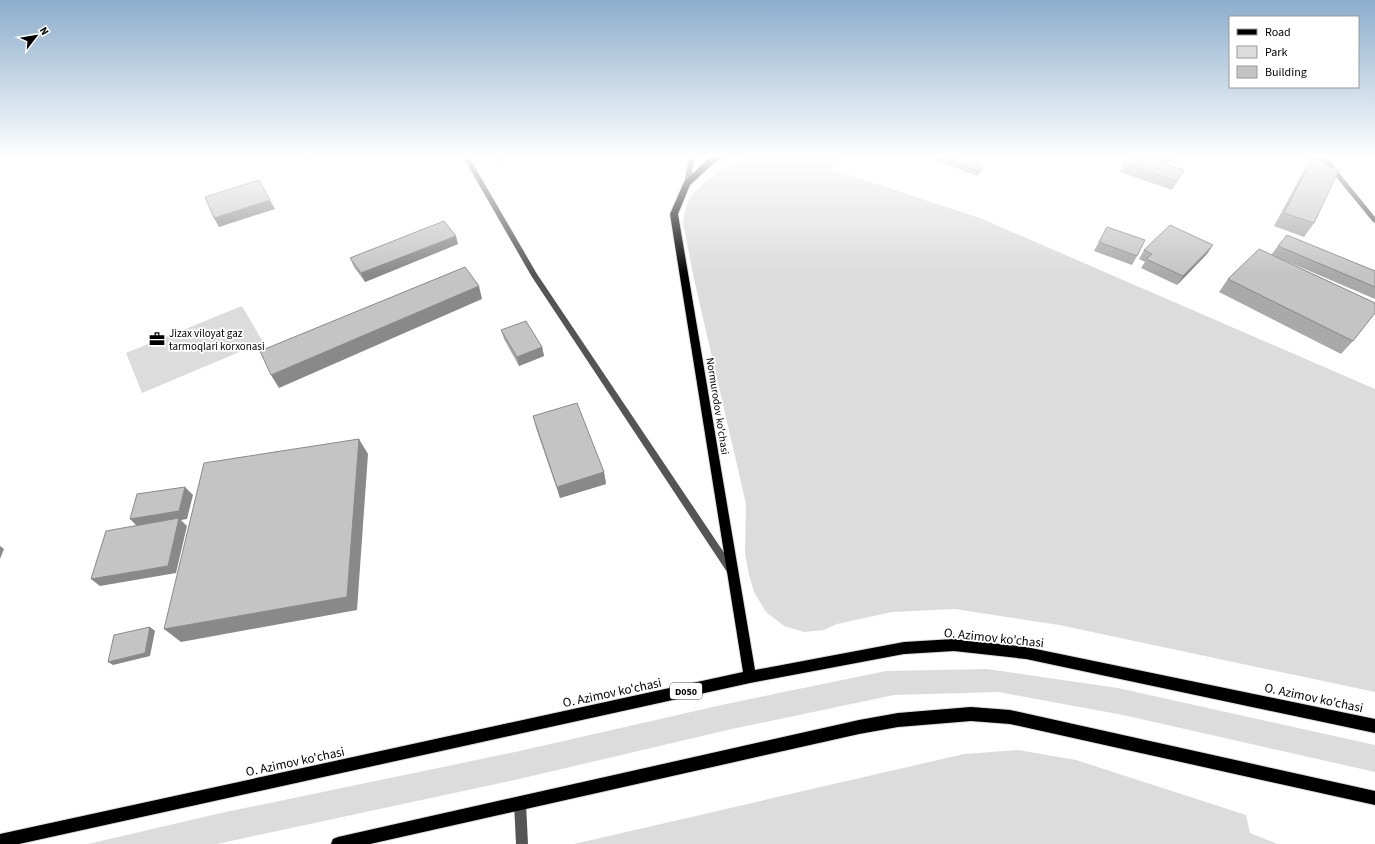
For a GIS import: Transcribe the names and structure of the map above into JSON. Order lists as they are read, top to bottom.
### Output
{
  "streets": {
    "main road": ["Normurodov ko'chasi", "O. Azimov ko'chasi", "D050"]
  },
  "crossings": [
    ["Normurodov ko'chasi", "O. Azimov ko'chasi"]
  ],
  "places": {
    "office": ["Jizax viloyat gaz tarmoqlari korxonasi"]
  },
  "legend": ["Road", "Park", "Building"],
  "north": "top right"
}
